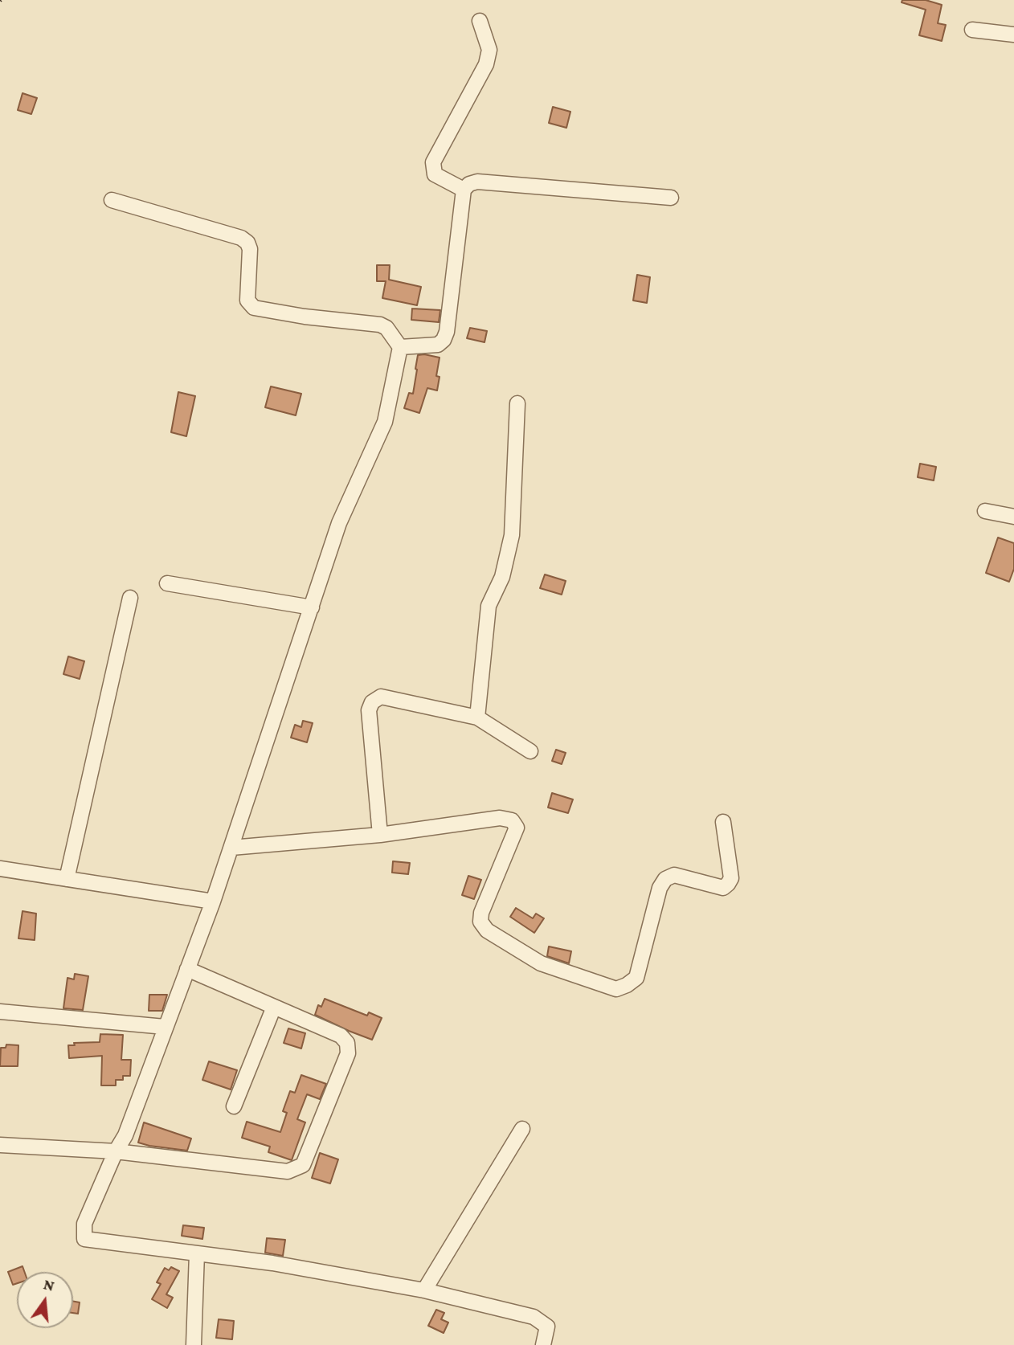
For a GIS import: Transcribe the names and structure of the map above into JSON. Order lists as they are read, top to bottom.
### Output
{
  "north": "top"
}
